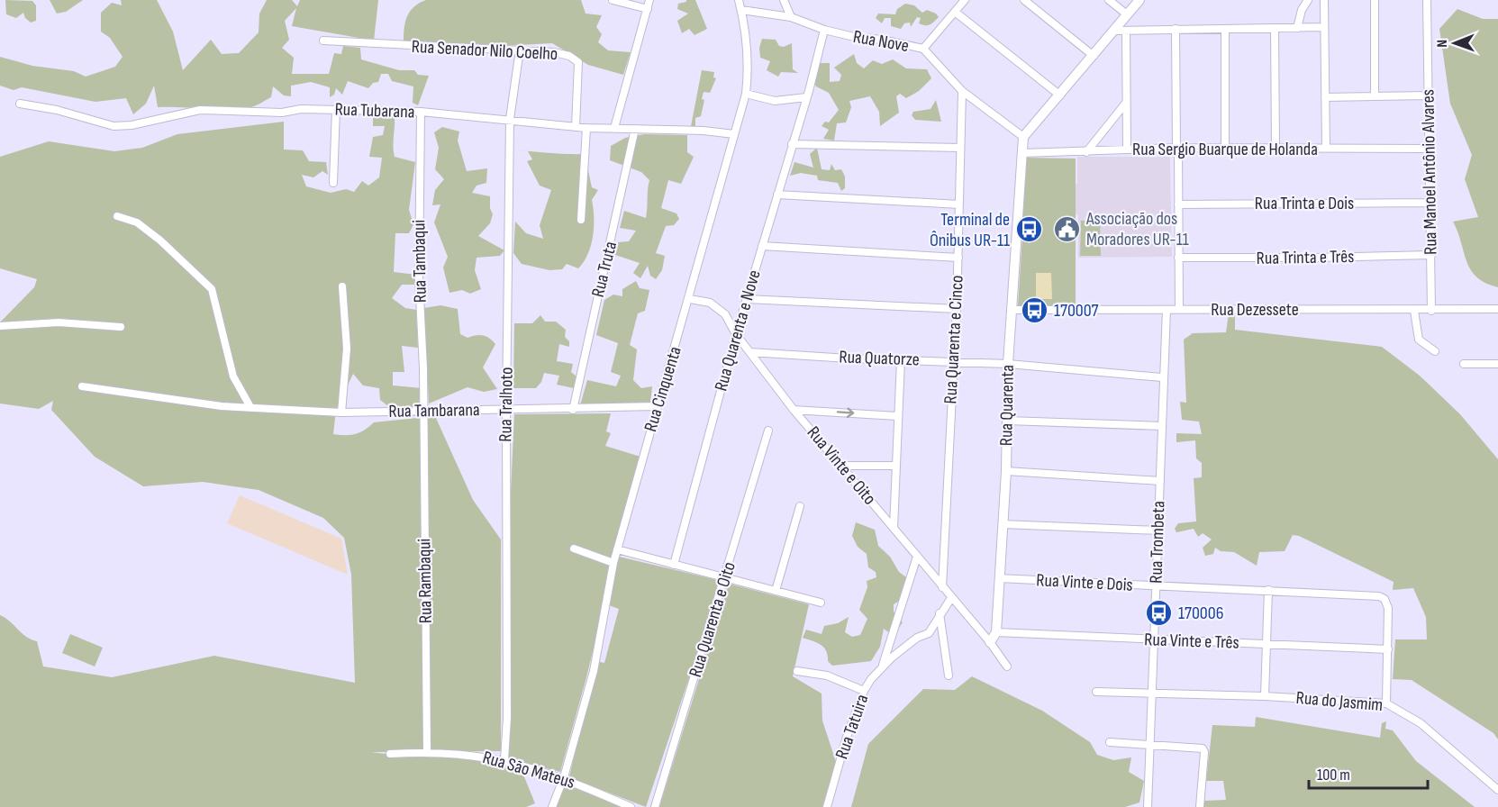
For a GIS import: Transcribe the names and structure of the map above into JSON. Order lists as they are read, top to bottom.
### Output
{
  "streets": {
    "street": [
      "Rua Nove",
      "Rua Senador Nilo Coelho",
      "Rua Tubarana",
      "Rua Sergio Buarque de Holanda",
      "Rua Manoel Antônio Alvares",
      "Rua Trinta e Dois",
      "Rua Trinta e Três",
      "Rua Tambaqui",
      "Rua Truta",
      "Rua Dezessete",
      "Rua Quarenta e Nove",
      "Rua Quarenta e Cinco",
      "Rua Quatorze",
      "Rua Cinquenta",
      "Rua Tralhoto",
      "Rua Quarenta",
      "Rua Tambarana",
      "Rua Vinte e Oito",
      "Rua Trombeta",
      "Rua Rambaqui",
      "Rua Vinte e Dois",
      "Rua Quarenta e Oito",
      "Rua Vinte e Três",
      "Rua do Jasmim",
      "Rua Tatuira",
      "Rua São Mateus"
    ]
  },
  "crossings": [
    ["Rua Nove", "Rua Quarenta e Nove"],
    ["Rua Nove", "Rua Quarenta e Cinco"],
    ["Rua Nove", "Rua Cinquenta"],
    ["Rua Nove", "Rua Quarenta"],
    ["Rua Senador Nilo Coelho", "Rua Tubarana"],
    ["Rua Senador Nilo Coelho", "Rua Tralhoto"],
    ["Rua Tubarana", "Rua Tambaqui"],
    ["Rua Tubarana", "Rua Truta"],
    ["Rua Tubarana", "Rua Cinquenta"],
    ["Rua Tubarana", "Rua Tralhoto"],
    ["Rua Sergio Buarque de Holanda", "Rua Manoel Antônio Alvares"],
    ["Rua Sergio Buarque de Holanda", "Rua Quarenta"],
    ["Rua Manoel Antônio Alvares", "Rua Trinta e Dois"],
    ["Rua Manoel Antônio Alvares", "Rua Trinta e Três"],
    ["Rua Manoel Antônio Alvares", "Rua Dezessete"],
    ["Rua Tambaqui", "Rua Tambarana"],
    ["Rua Tambaqui", "Rua Rambaqui"],
    ["Rua Truta", "Rua Tambarana"],
    ["Rua Dezessete", "Rua Quarenta"],
    ["Rua Dezessete", "Rua Trombeta"],
    ["Rua Quarenta e Nove", "Rua Vinte e Oito"],
    ["Rua Quarenta e Cinco", "Rua Quatorze"],
    ["Rua Quarenta e Cinco", "Rua Vinte e Oito"],
    ["Rua Quatorze", "Rua Quarenta"],
    ["Rua Quatorze", "Rua Vinte e Oito"],
    ["Rua Quatorze", "Rua Trombeta"],
    ["Rua Cinquenta", "Rua Tambarana"],
    ["Rua Cinquenta", "Rua Vinte e Oito"],
    ["Rua Cinquenta", "Rua São Mateus"],
    ["Rua Tralhoto", "Rua Tambarana"],
    ["Rua Tralhoto", "Rua São Mateus"],
    ["Rua Quarenta", "Rua Vinte e Oito"],
    ["Rua Quarenta", "Rua Vinte e Dois"],
    ["Rua Quarenta", "Rua Vinte e Três"],
    ["Rua Tambarana", "Rua Rambaqui"],
    ["Rua Vinte e Oito", "Rua Tatuira"],
    ["Rua Trombeta", "Rua Vinte e Dois"],
    ["Rua Trombeta", "Rua Vinte e Três"],
    ["Rua Trombeta", "Rua do Jasmim"],
    ["Rua Rambaqui", "Rua São Mateus"],
    ["Rua Vinte e Dois", "Rua Vinte e Três"],
    ["Rua Vinte e Dois", "Rua do Jasmim"]
  ],
  "places": {
    "public building": ["Associação dos Moradores UR-11"],
    "bus stop": ["Terminal de Ônibus UR-11", "170007", "170006"]
  },
  "scale_bar": "100 m",
  "north": "left"
}
